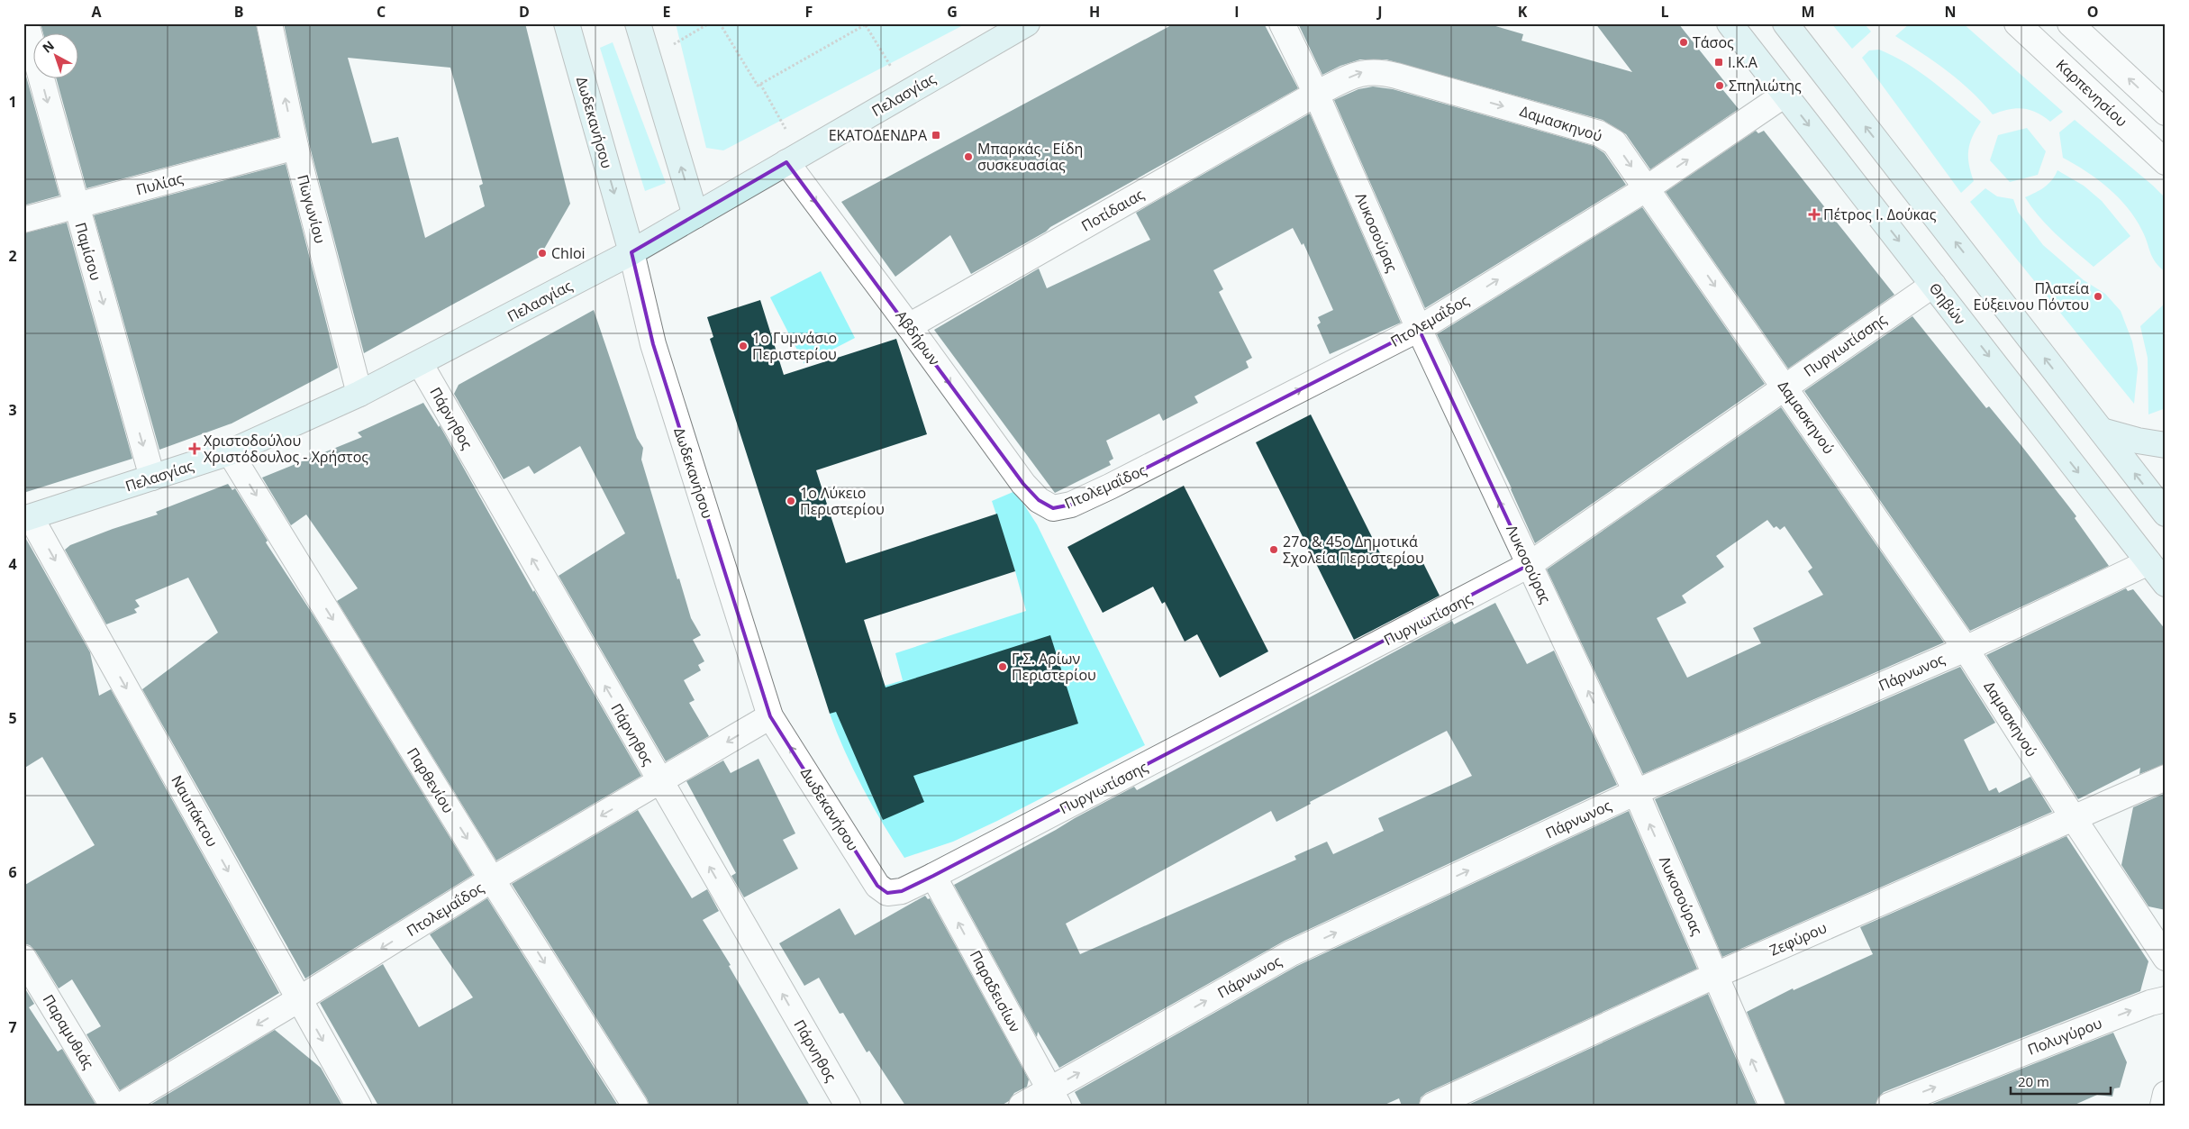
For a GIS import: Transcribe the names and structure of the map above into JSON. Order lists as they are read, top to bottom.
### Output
{
  "streets": {
    "street": [
      "Καρπενησίου",
      "Πελασγίας",
      "Δωδεκανήσου",
      "Δαμασκηνού",
      "Πυλίας",
      "Πωγωνίου",
      "Ποτίδαιας",
      "Λυκοσούρας",
      "Παμίσου",
      "Θηβών",
      "Πτολεμαΐδος",
      "Αβδήρων",
      "Πυργιωτίσσης",
      "Πάρνηθος",
      "Πάρνωνος",
      "Παρθενίου",
      "Ναυπάκτου",
      "Ζεφύρου",
      "Παραδεισίων",
      "Παραμυθιάς",
      "Πολυγύρου"
    ]
  },
  "crossings": [
    ["Πελασγίας", "Δωδεκανήσου"],
    ["Πελασγίας", "Πωγωνίου"],
    ["Πελασγίας", "Παμίσου"],
    ["Πελασγίας", "Αβδήρων"],
    ["Πελασγίας", "Πάρνηθος"],
    ["Πελασγίας", "Παρθενίου"],
    ["Πελασγίας", "Ναυπάκτου"],
    ["Δωδεκανήσου", "Πτολεμαΐδος"],
    ["Δωδεκανήσου", "Πυργιωτίσσης"],
    ["Δαμασκηνού", "Ποτίδαιας"],
    ["Δαμασκηνού", "Λυκοσούρας"],
    ["Δαμασκηνού", "Πτολεμαΐδος"],
    ["Δαμασκηνού", "Πυργιωτίσσης"],
    ["Δαμασκηνού", "Πάρνωνος"],
    ["Δαμασκηνού", "Ζεφύρου"],
    ["Πυλίας", "Πωγωνίου"],
    ["Πυλίας", "Παμίσου"],
    ["Ποτίδαιας", "Λυκοσούρας"],
    ["Ποτίδαιας", "Αβδήρων"],
    ["Λυκοσούρας", "Πτολεμαΐδος"],
    ["Λυκοσούρας", "Πυργιωτίσσης"],
    ["Λυκοσούρας", "Πάρνωνος"],
    ["Λυκοσούρας", "Ζεφύρου"],
    ["Θηβών", "Πτολεμαΐδος"],
    ["Θηβών", "Πυργιωτίσσης"],
    ["Θηβών", "Πάρνωνος"],
    ["Πτολεμαΐδος", "Αβδήρων"],
    ["Πτολεμαΐδος", "Πάρνηθος"],
    ["Πτολεμαΐδος", "Παρθενίου"],
    ["Πτολεμαΐδος", "Ναυπάκτου"],
    ["Πυργιωτίσσης", "Παραδεισίων"],
    ["Πάρνωνος", "Παραδεισίων"]
  ],
  "one_way": [
    "Λυκοσούρας",
    "Παμίσου",
    "Αβδήρων",
    "Πάρνηθος",
    "Πάρνωνος",
    "Παρθενίου",
    "Ναυπάκτου",
    "Παραδεισίων",
    "Πολυγύρου"
  ],
  "places": {
    "other": [
      "Τάσος",
      "Σπηλιώτης",
      "Μπαρκάς - Είδη συσκευασίας",
      "Chloi",
      "Πλατεία Εύξεινου Πόντου",
      "1ο Γυμνάσιο Περιστερίου",
      "1ο Λύκειο Περιστερίου",
      "27ο & 45ο Δημοτικά Σχολεία Περιστερίου",
      "Γ.Σ. Αρίων Περιστερίου"
    ],
    "transit": ["Ι.Κ.Α", "ΕΚΑΤΟΔΕΝΔΡΑ"],
    "health": ["Πέτρος Ι. Δούκας", "Χριστοδούλου Χριστόδουλος - Χρήστος"]
  },
  "scale_bar": "20 m",
  "north": "top left",
  "grid": {
    "columns": [
      "A",
      "B",
      "C",
      "D",
      "E",
      "F",
      "G",
      "H",
      "I",
      "J",
      "K",
      "L",
      "M",
      "N",
      "O"
    ],
    "rows": [
      "1",
      "2",
      "3",
      "4",
      "5",
      "6",
      "7"
    ]
  }
}
